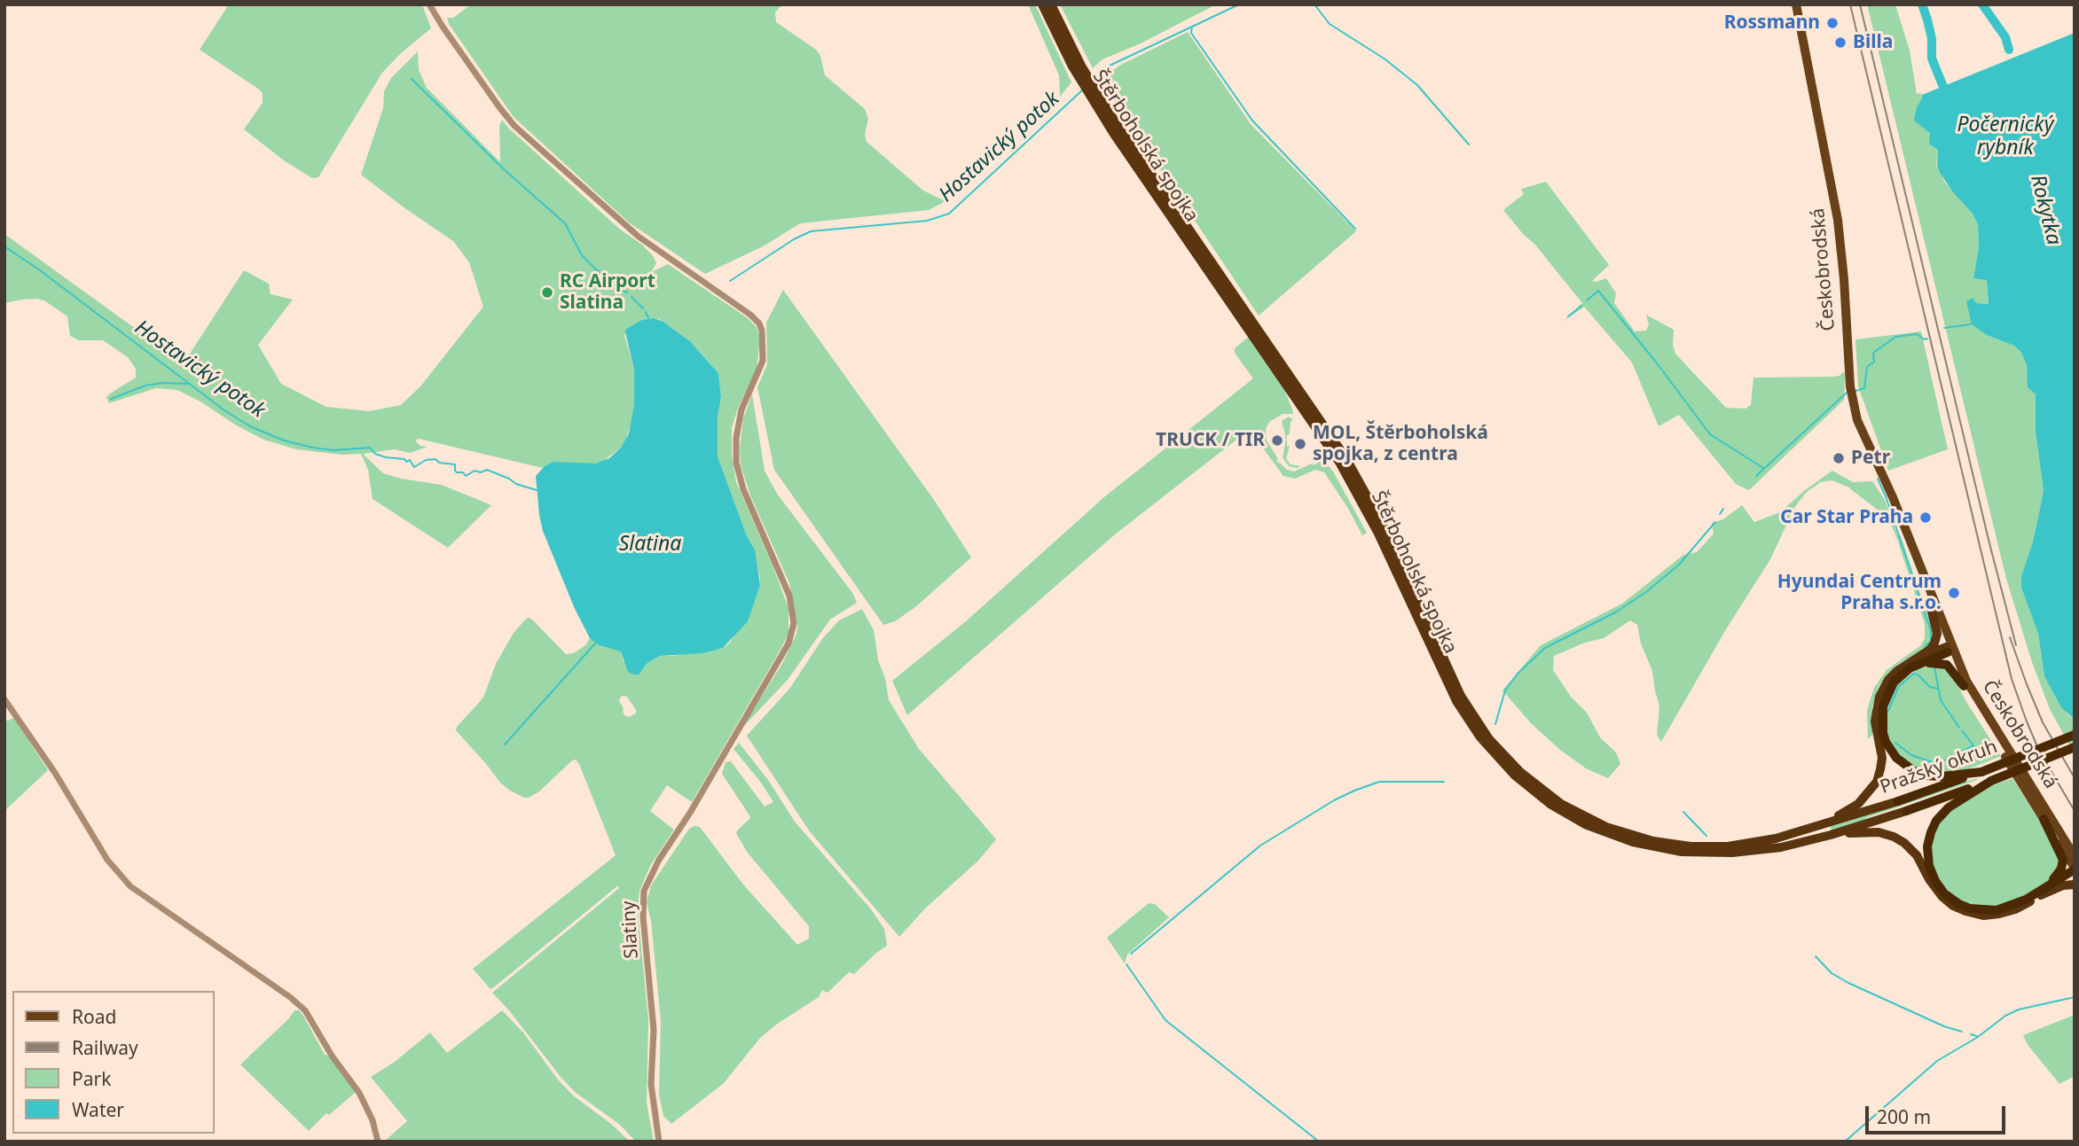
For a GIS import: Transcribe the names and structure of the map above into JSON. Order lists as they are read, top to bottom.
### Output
{
  "streets": {
    "highway": ["Štěrboholská spojka", "Pražský okruh"],
    "main road": ["Českobrodská"],
    "street": ["Slatiny"]
  },
  "crossings": [
    ["Štěrboholská spojka", "Pražský okruh"]
  ],
  "water": [
    "Počernický rybník",
    "Hostavický potok",
    "Rokytka",
    "Slatina"
  ],
  "places": [
    "Rossmann",
    "Billa",
    "RC Airport Slatina",
    "TRUCK / TIR",
    "MOL, Štěrboholská spojka, z centra",
    "Petr",
    "Car Star Praha",
    "Hyundai Centrum Praha s.r.o."
  ],
  "legend": [
    "Road",
    "Railway",
    "Park",
    "Water"
  ],
  "scale_bar": "200 m"
}
